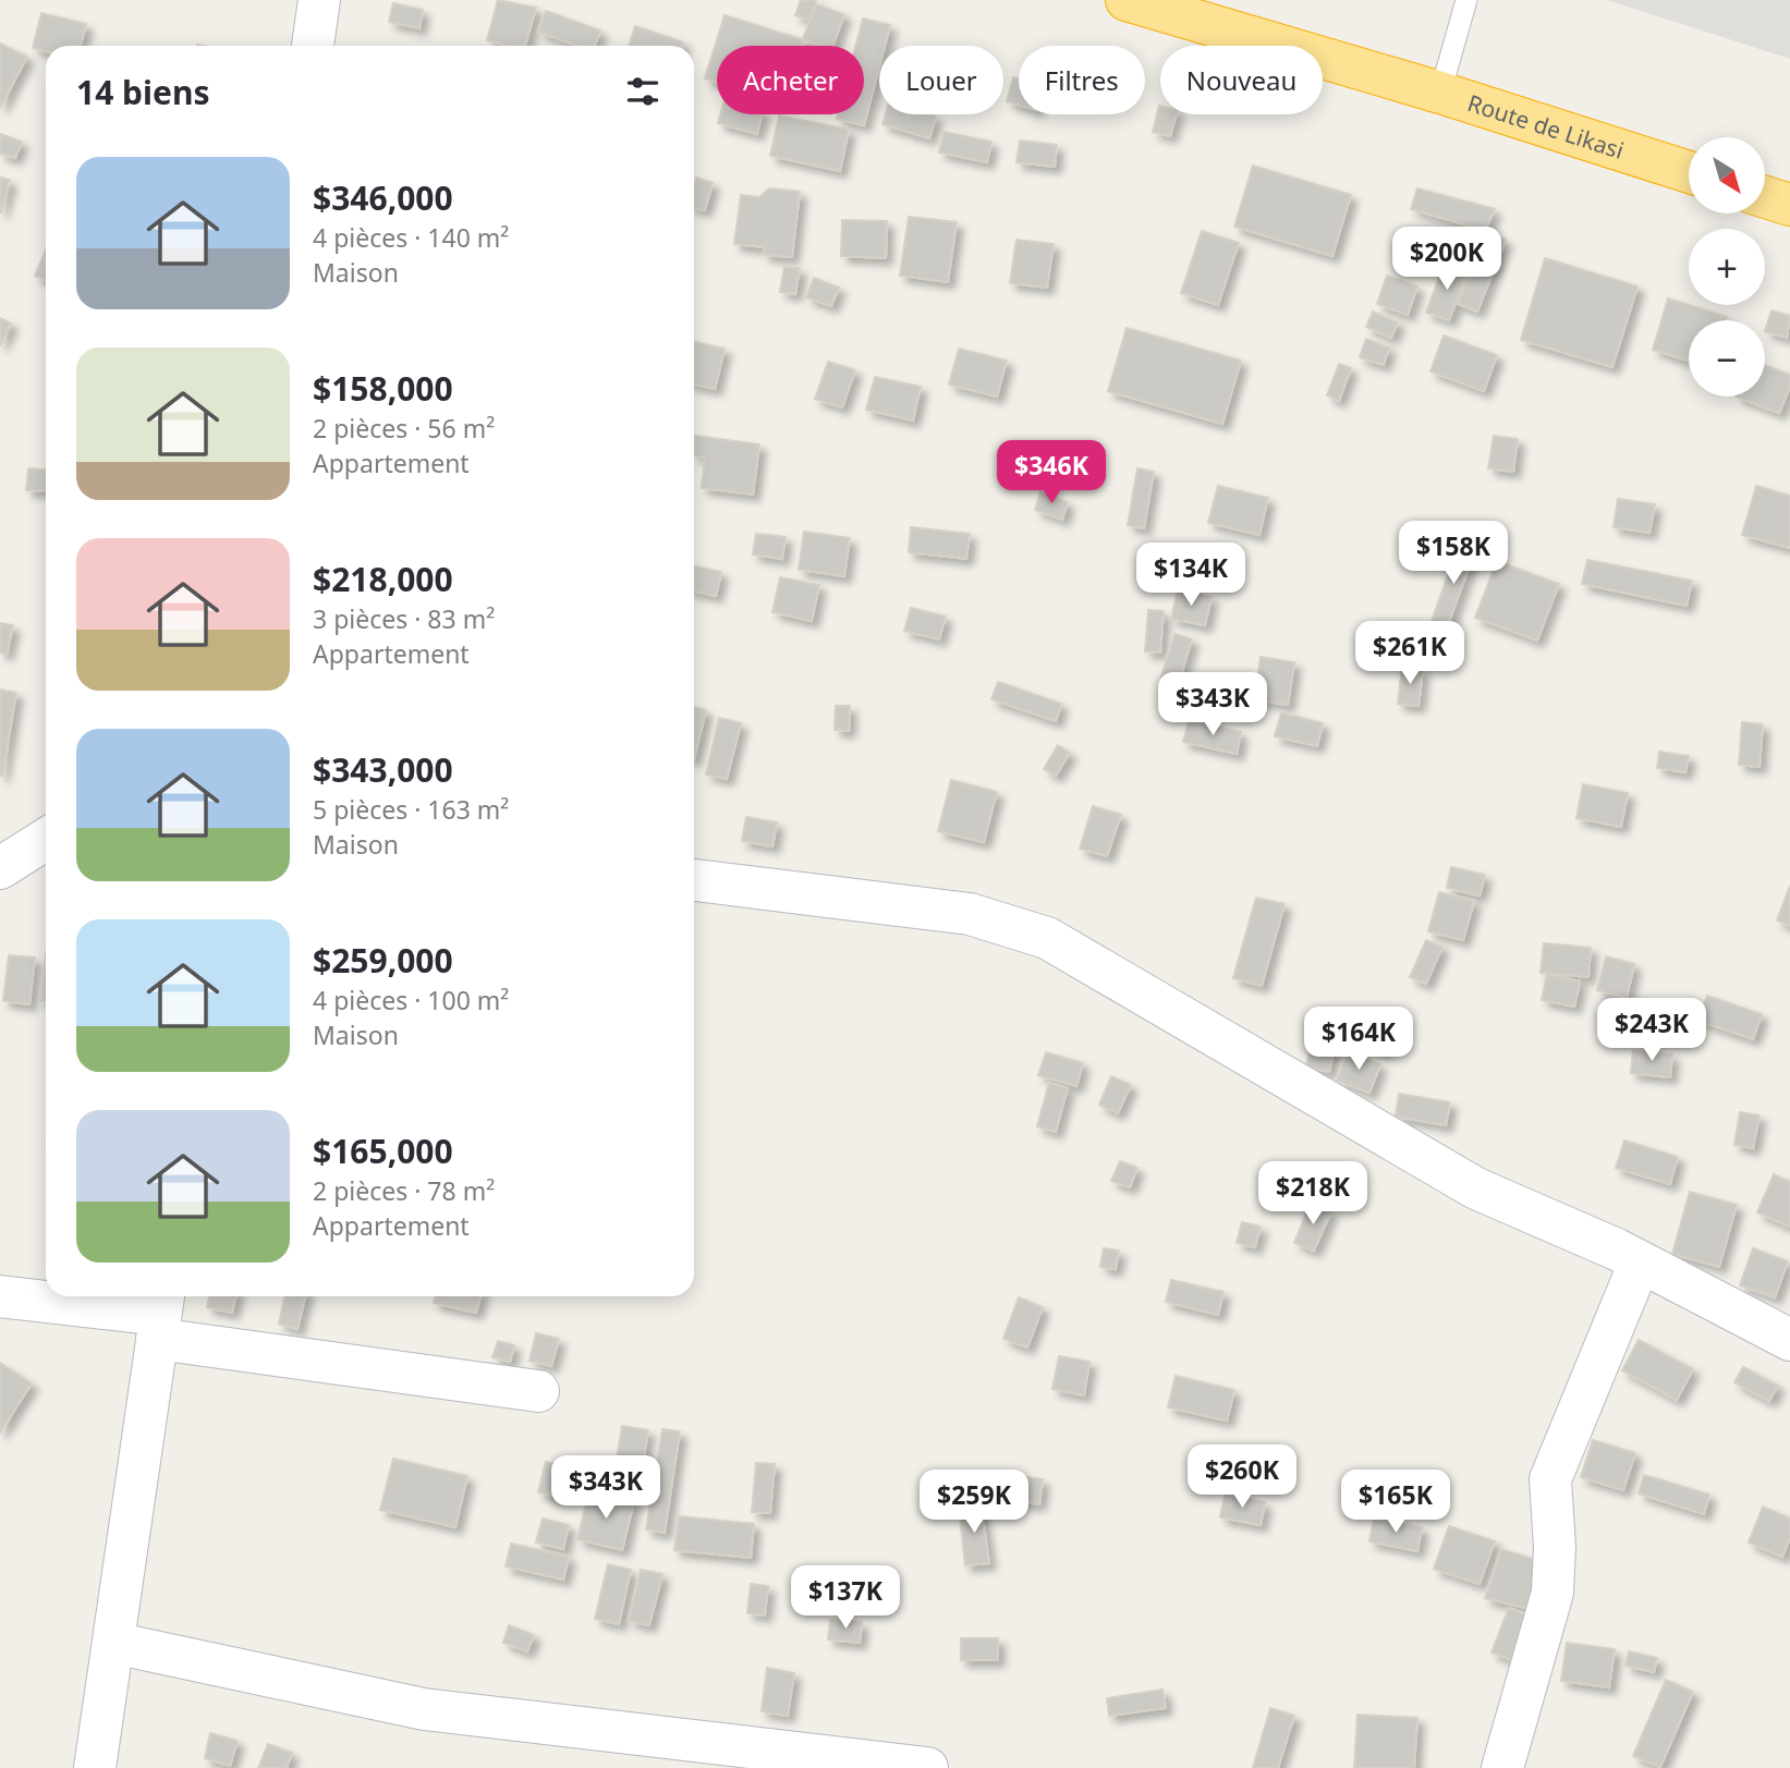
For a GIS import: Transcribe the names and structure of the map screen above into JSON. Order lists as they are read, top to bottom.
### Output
{
  "streets": {
    "highway": ["Route de Likasi"]
  },
  "north": "bottom right",
  "page": {
    "chip": [
      "Acheter",
      "Louer",
      "Filtres",
      "Nouveau"
    ],
    "heading": "14 biens",
    "map_buttons": ["+", "−"],
    "list": [
      {
        "name": "$346,000",
        "note": "4 pièces · 140 m² · Maison"
      },
      {
        "name": "$158,000",
        "note": "2 pièces · 56 m² · Appartement"
      },
      {
        "name": "$218,000",
        "note": "3 pièces · 83 m² · Appartement"
      },
      {
        "name": "$343,000",
        "note": "5 pièces · 163 m² · Maison"
      },
      {
        "name": "$259,000",
        "note": "4 pièces · 100 m² · Maison"
      },
      {
        "name": "$165,000",
        "note": "2 pièces · 78 m² · Appartement"
      }
    ],
    "price": [
      "$200K",
      "$346K",
      "$158K",
      "$134K",
      "$261K",
      "$343K",
      "$243K",
      "$164K",
      "$218K",
      "$260K",
      "$343K",
      "$259K",
      "$165K",
      "$137K"
    ]
  }
}
